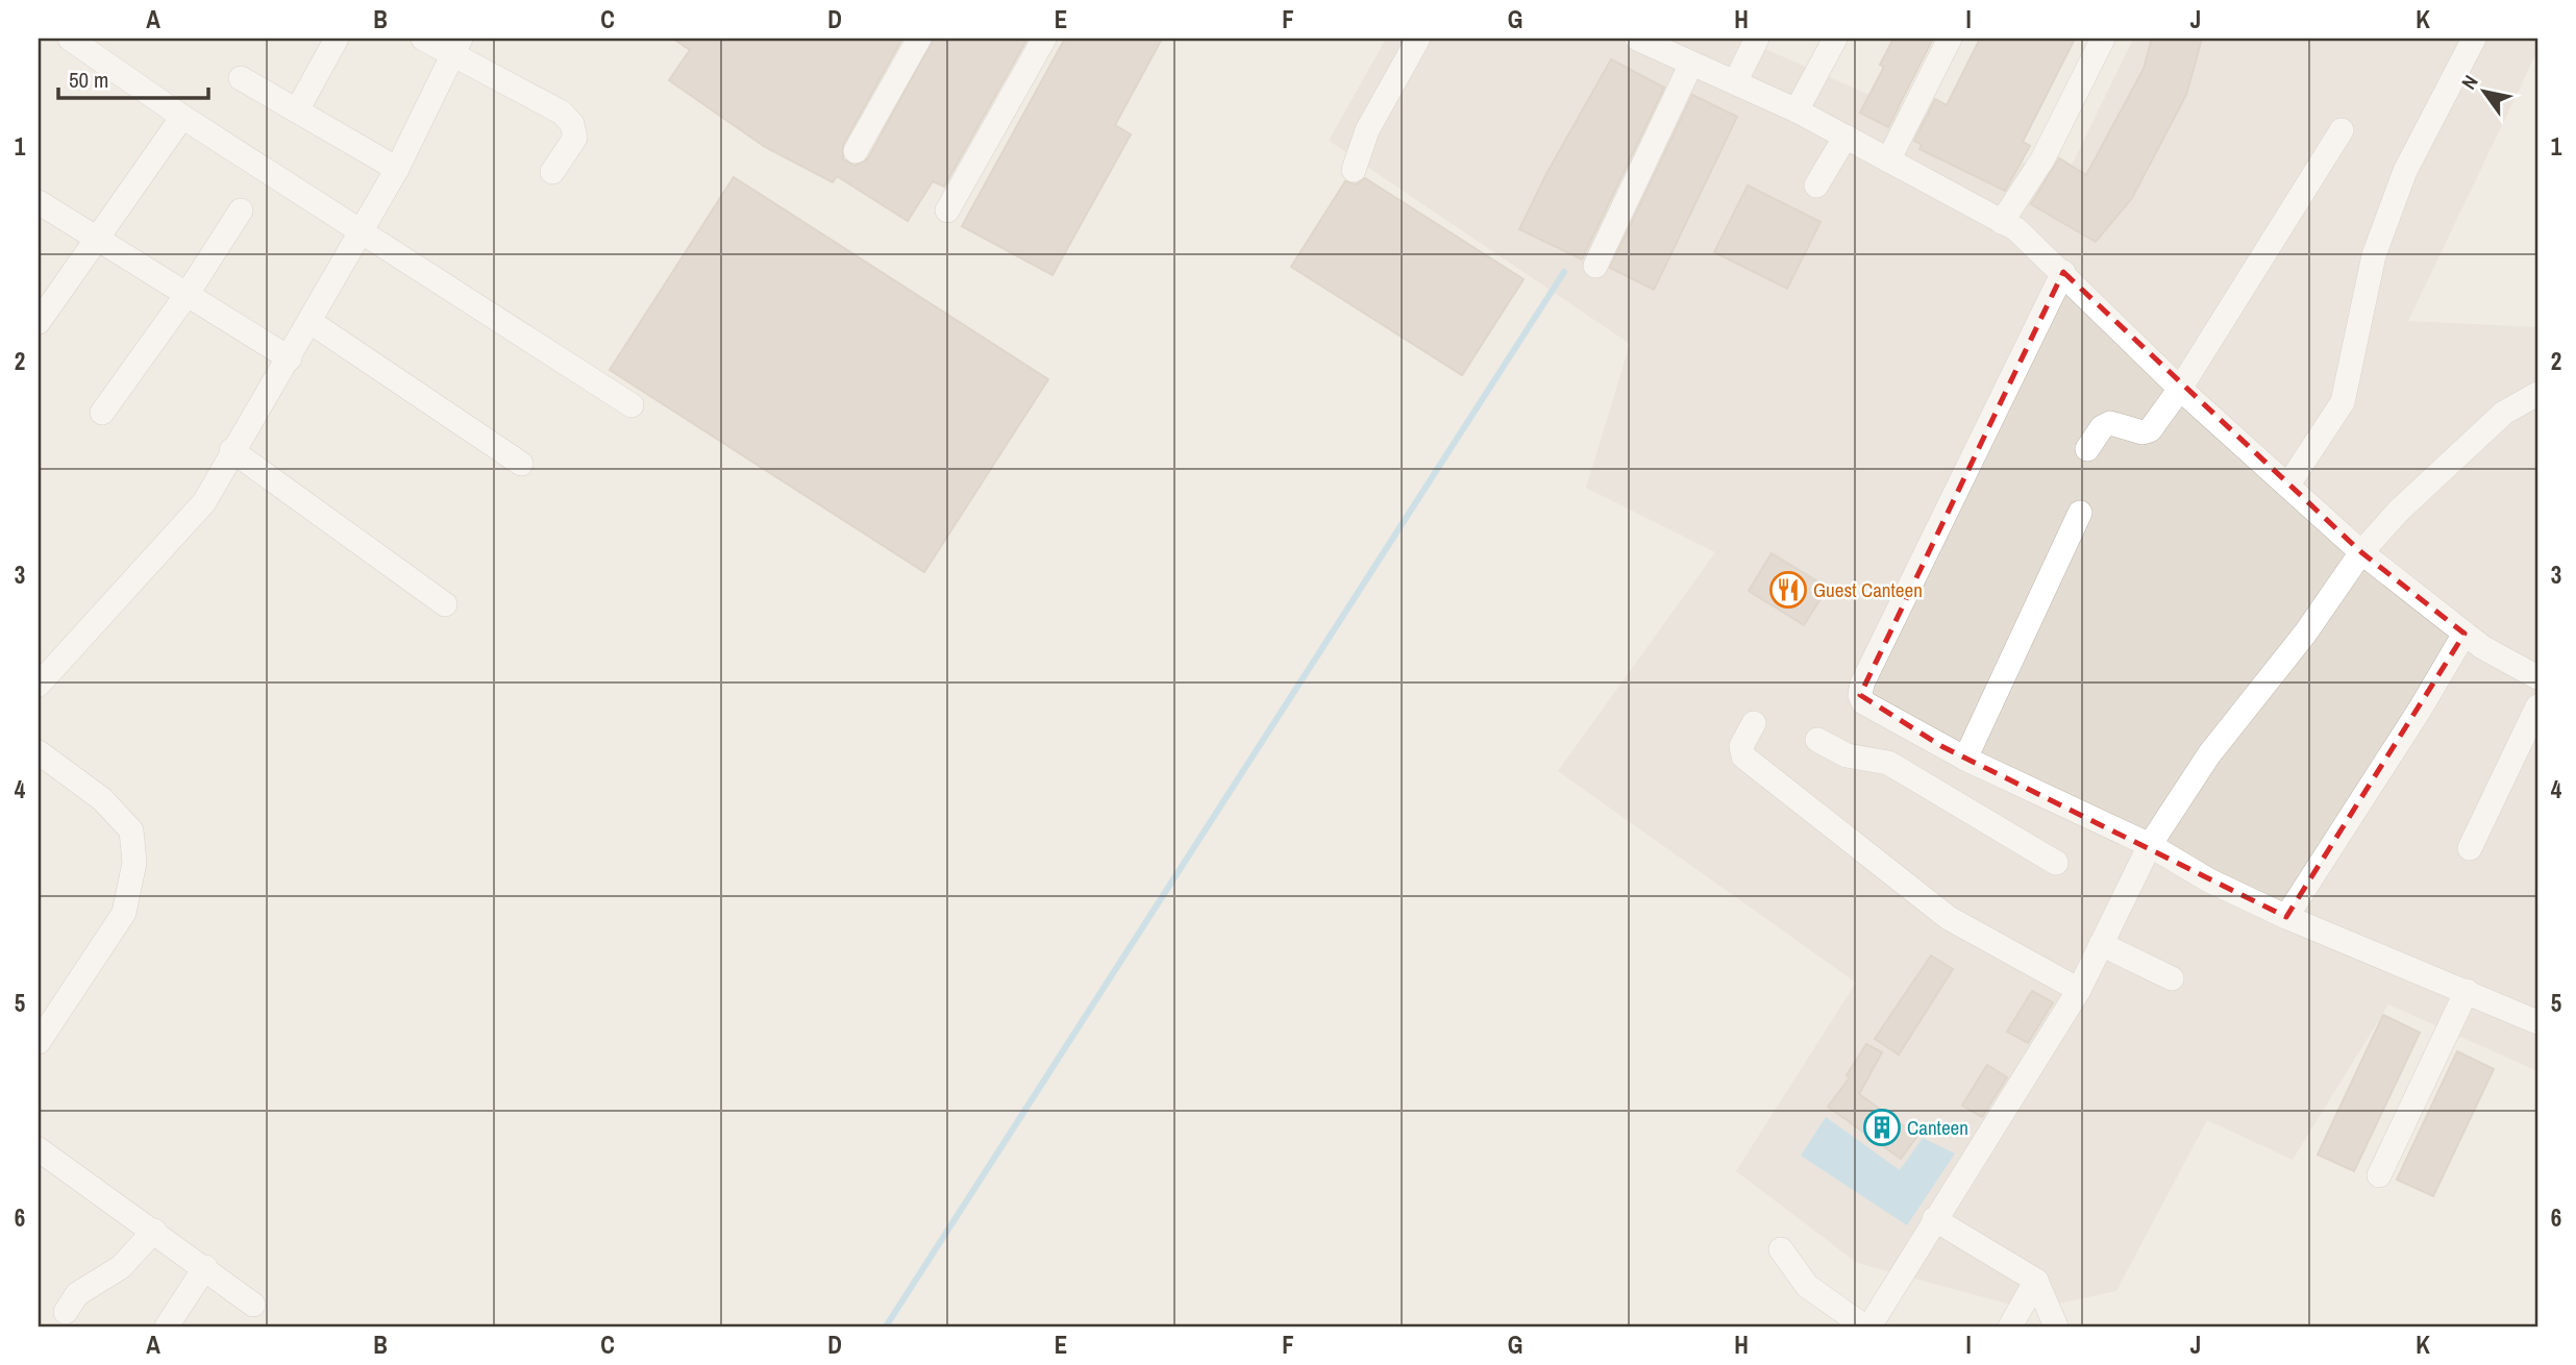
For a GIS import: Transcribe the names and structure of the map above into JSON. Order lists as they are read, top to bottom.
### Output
{
  "places": {
    "restaurant": ["Guest Canteen"],
    "building": ["Canteen"]
  },
  "scale_bar": "50 m",
  "north": "top left",
  "grid": {
    "columns": [
      "A",
      "B",
      "C",
      "D",
      "E",
      "F",
      "G",
      "H",
      "I",
      "J",
      "K"
    ],
    "rows": [
      "1",
      "2",
      "3",
      "4",
      "5",
      "6"
    ]
  }
}
